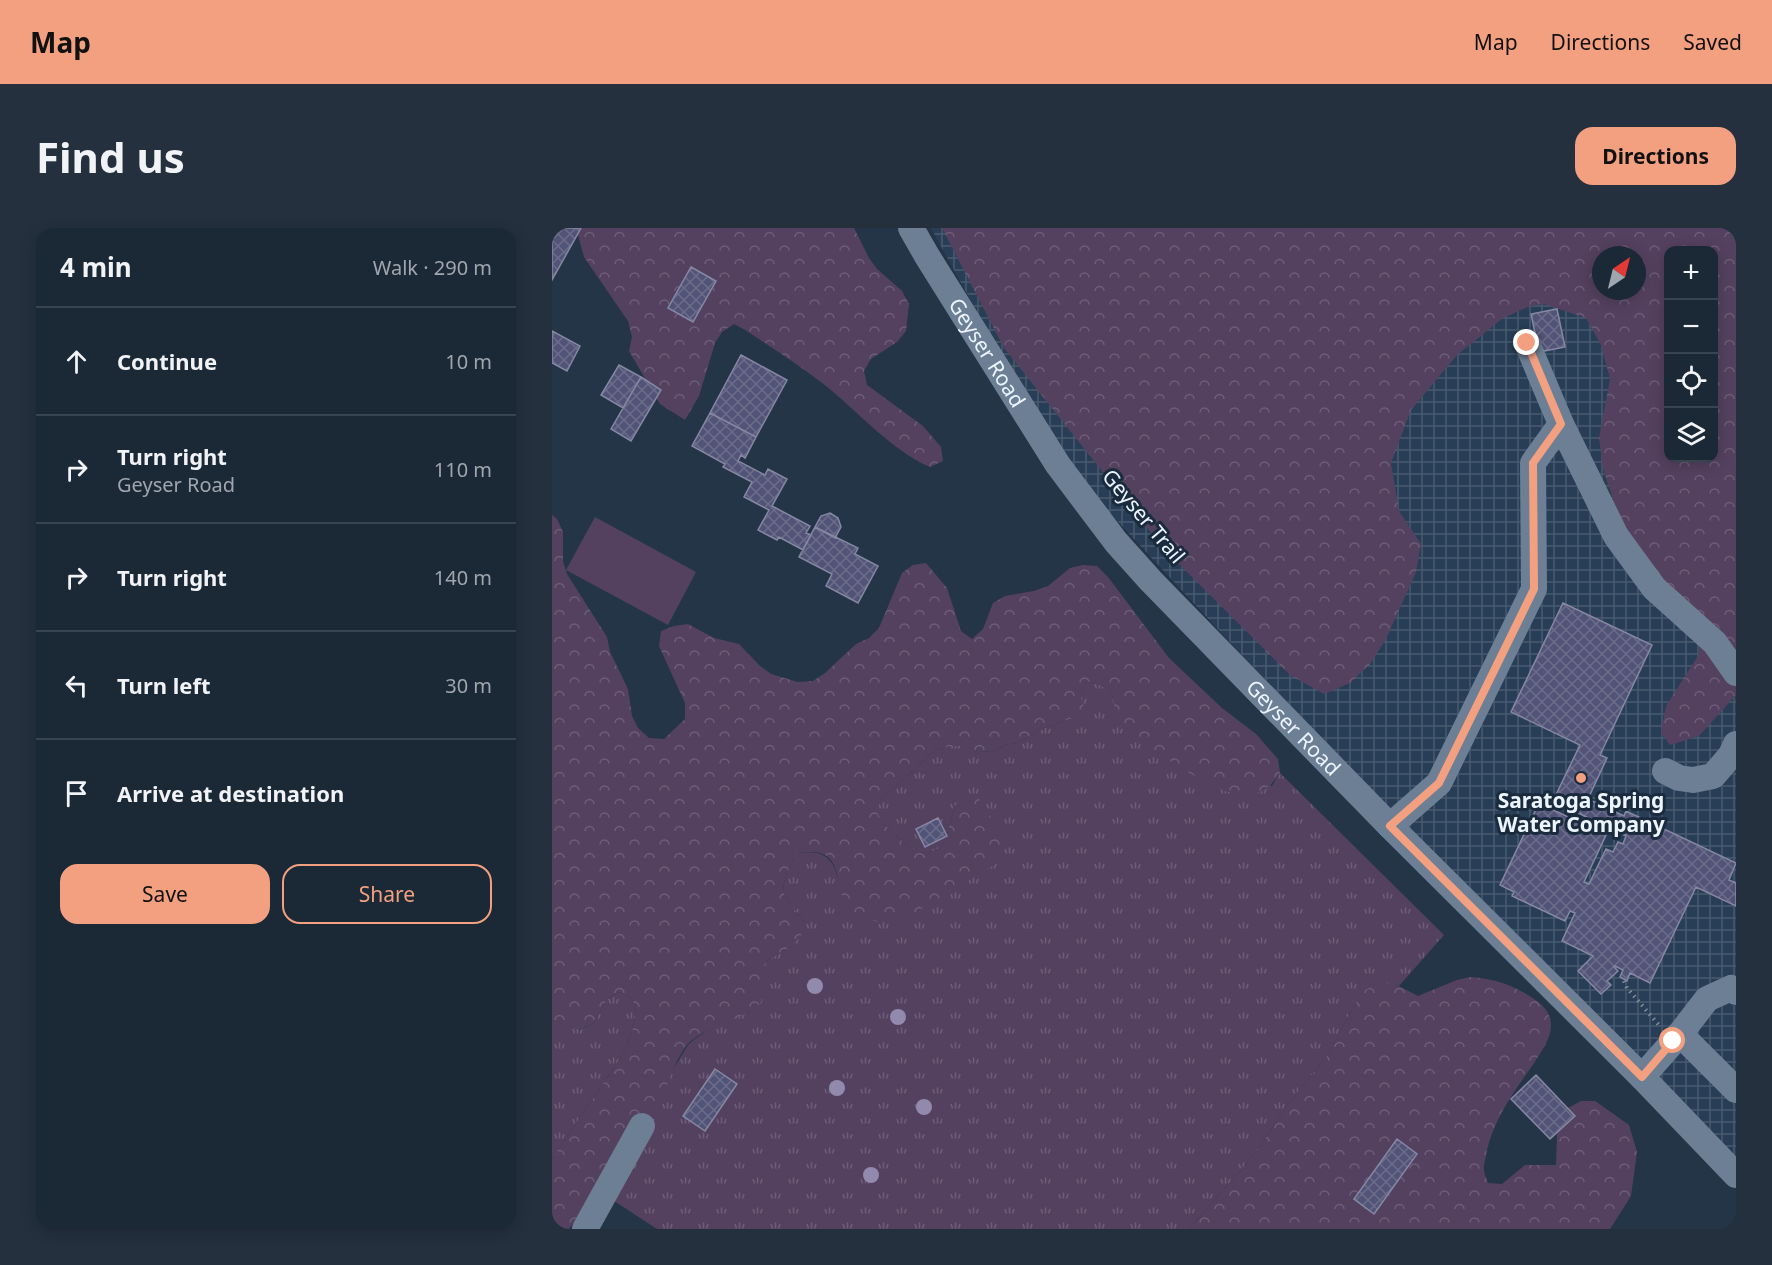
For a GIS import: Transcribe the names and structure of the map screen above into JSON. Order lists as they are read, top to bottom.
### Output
{
  "streets": {
    "street": ["Geyser Road"]
  },
  "places": ["Saratoga Spring Water Company"],
  "north": "top right",
  "page": {
    "header": "Map",
    "nav": ["Map", "Directions", "Saved"],
    "buttons": [
      "Directions",
      ["Save", "Share"]
    ],
    "title": "Find us",
    "heading": ["4 min", "Walk · 290 m"],
    "map_buttons": ["+", "−"],
    "list": [
      ["Continue", "10 m"],
      ["Turn right", "Geyser Road", "110 m"],
      ["Turn right", "140 m"],
      ["Turn left", "30 m"],
      "Arrive at destination"
    ]
  }
}
